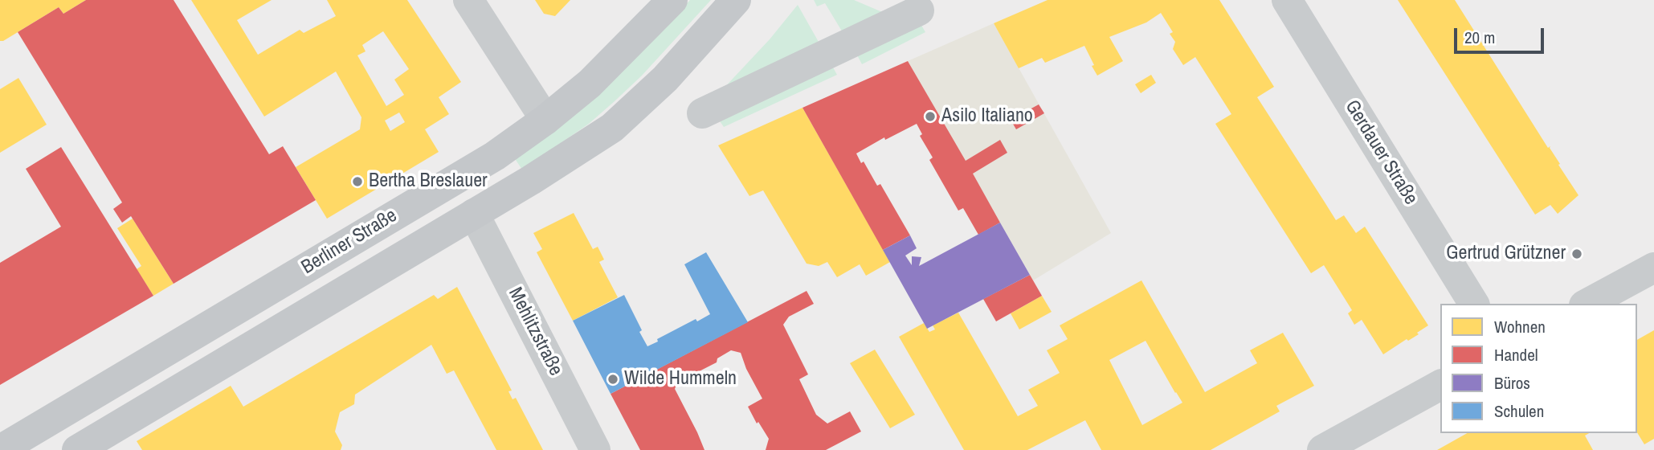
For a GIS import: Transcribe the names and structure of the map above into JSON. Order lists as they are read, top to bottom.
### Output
{
  "streets": {
    "main road": ["Berliner Straße"],
    "street": ["Gerdauer Straße", "Mehlitzstraße"]
  },
  "crossings": [
    ["Berliner Straße", "Mehlitzstraße"]
  ],
  "places": [
    "Asilo Italiano",
    "Bertha Breslauer",
    "Gertrud Grützner",
    "Wilde Hummeln"
  ],
  "legend": [
    "Wohnen",
    "Handel",
    "Büros",
    "Schulen"
  ],
  "scale_bar": "20 m"
}
